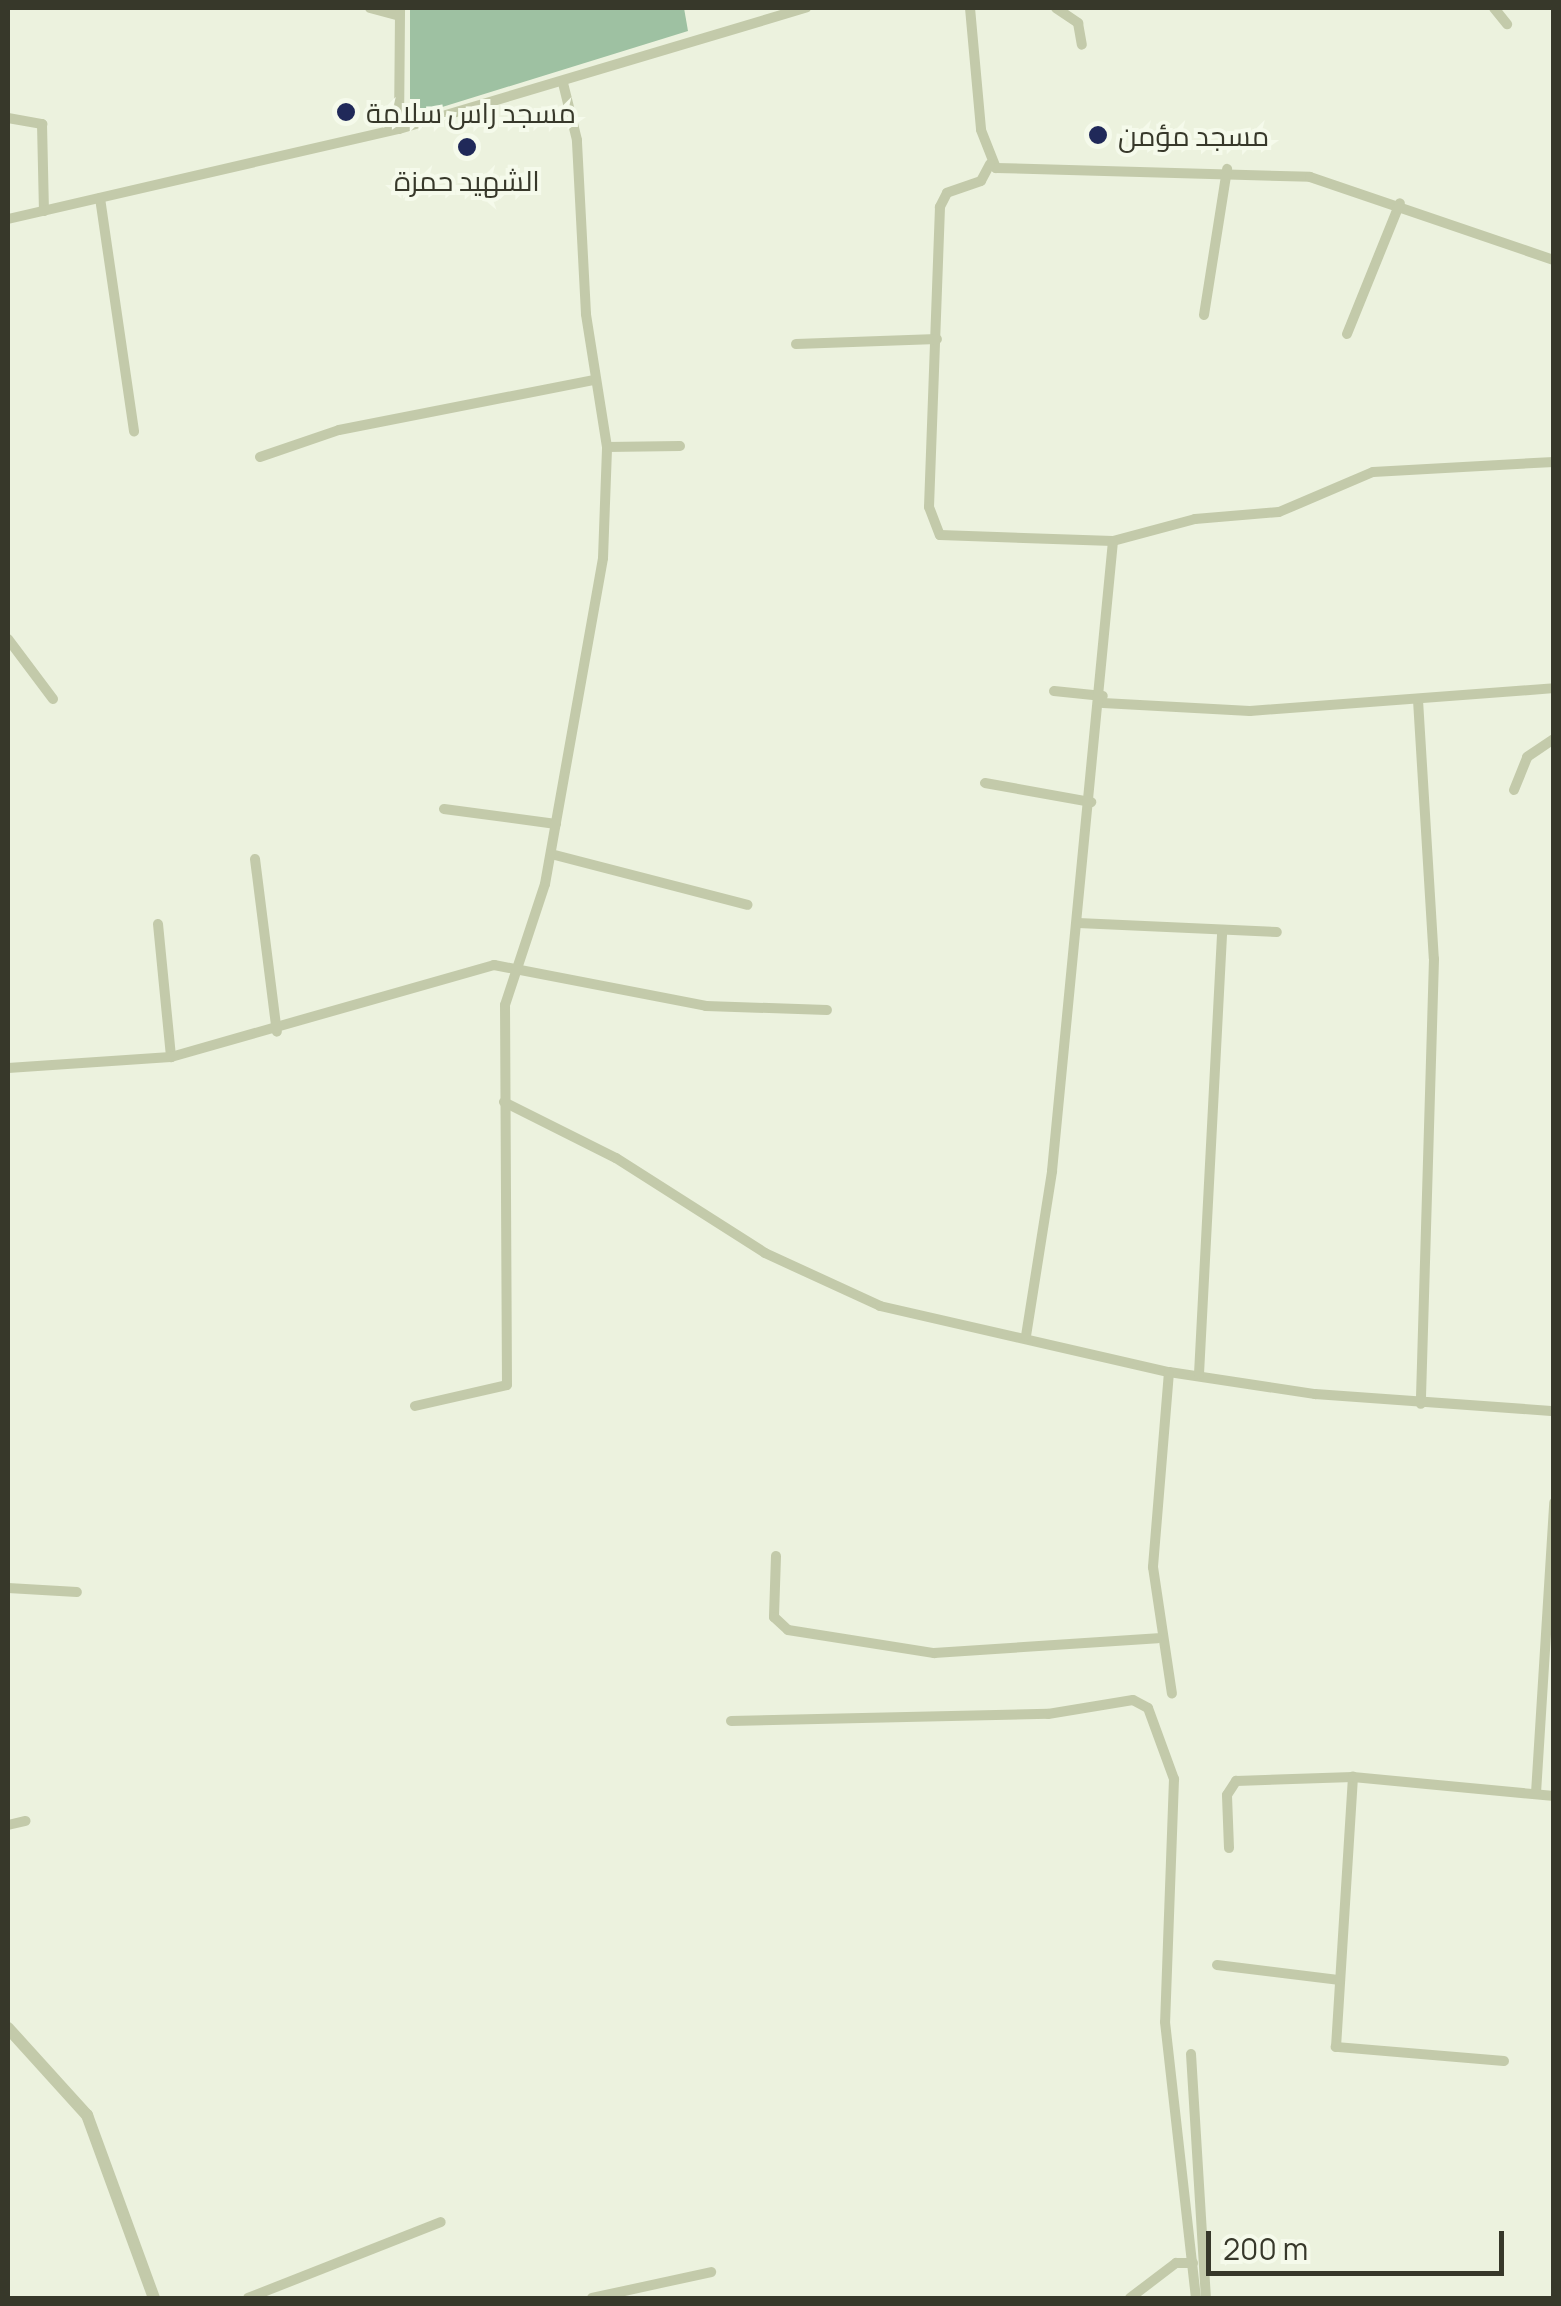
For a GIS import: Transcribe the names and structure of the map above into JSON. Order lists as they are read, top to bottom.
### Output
{
  "places": ["مسجد راس سلامة", "مسجد مؤمن", "الشهيد حمزة"],
  "scale_bar": "200 m"
}
